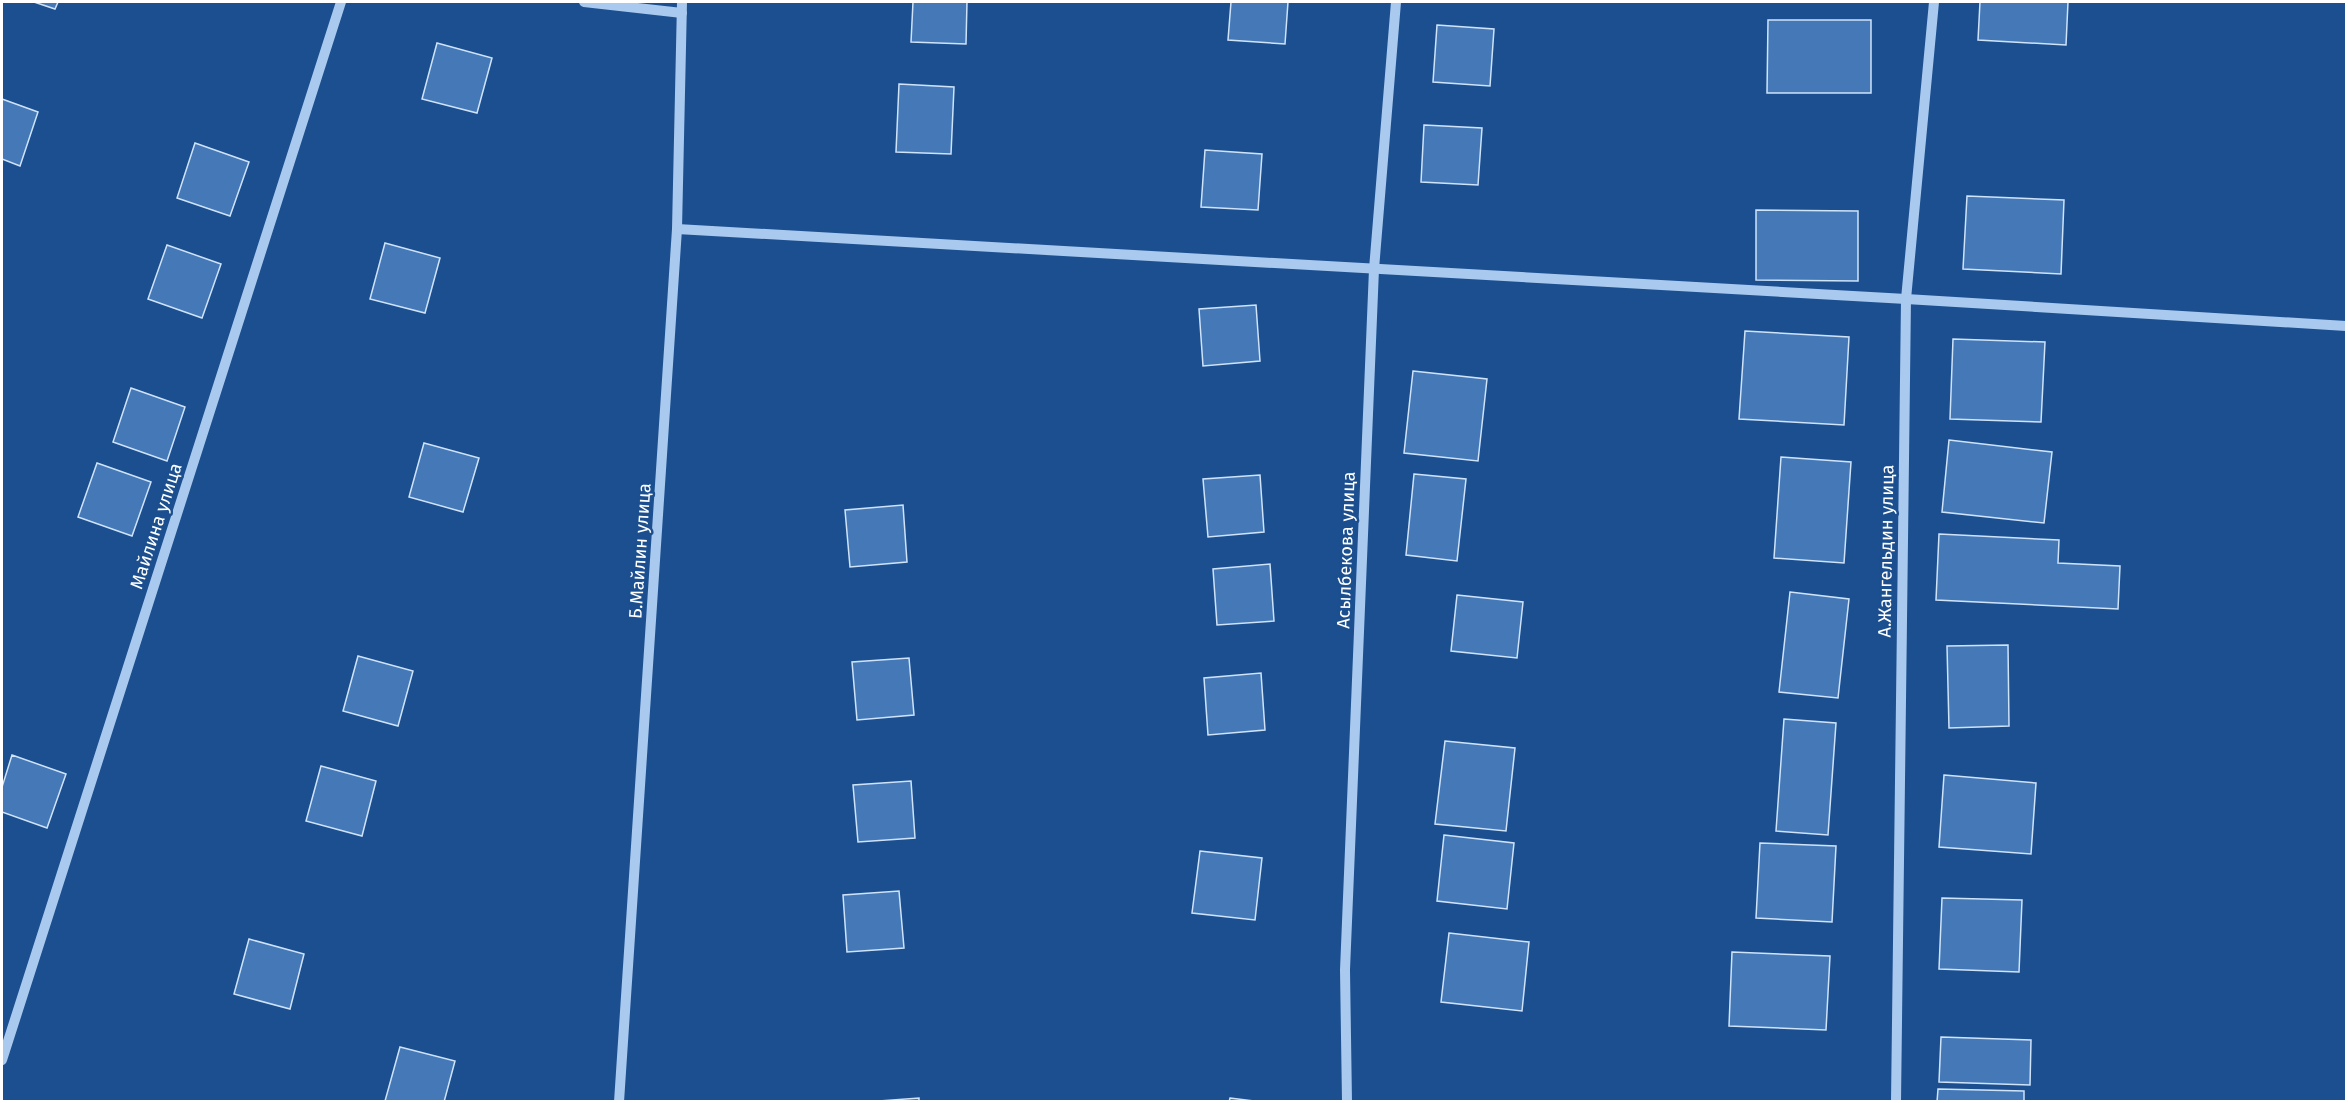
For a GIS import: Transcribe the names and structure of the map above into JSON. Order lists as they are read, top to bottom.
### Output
{
  "streets": {
    "street": [
      "Майлина улица",
      "Асылбекова улица",
      "Б.Майлин улица",
      "А.Жангельдин улица"
    ]
  }
}
